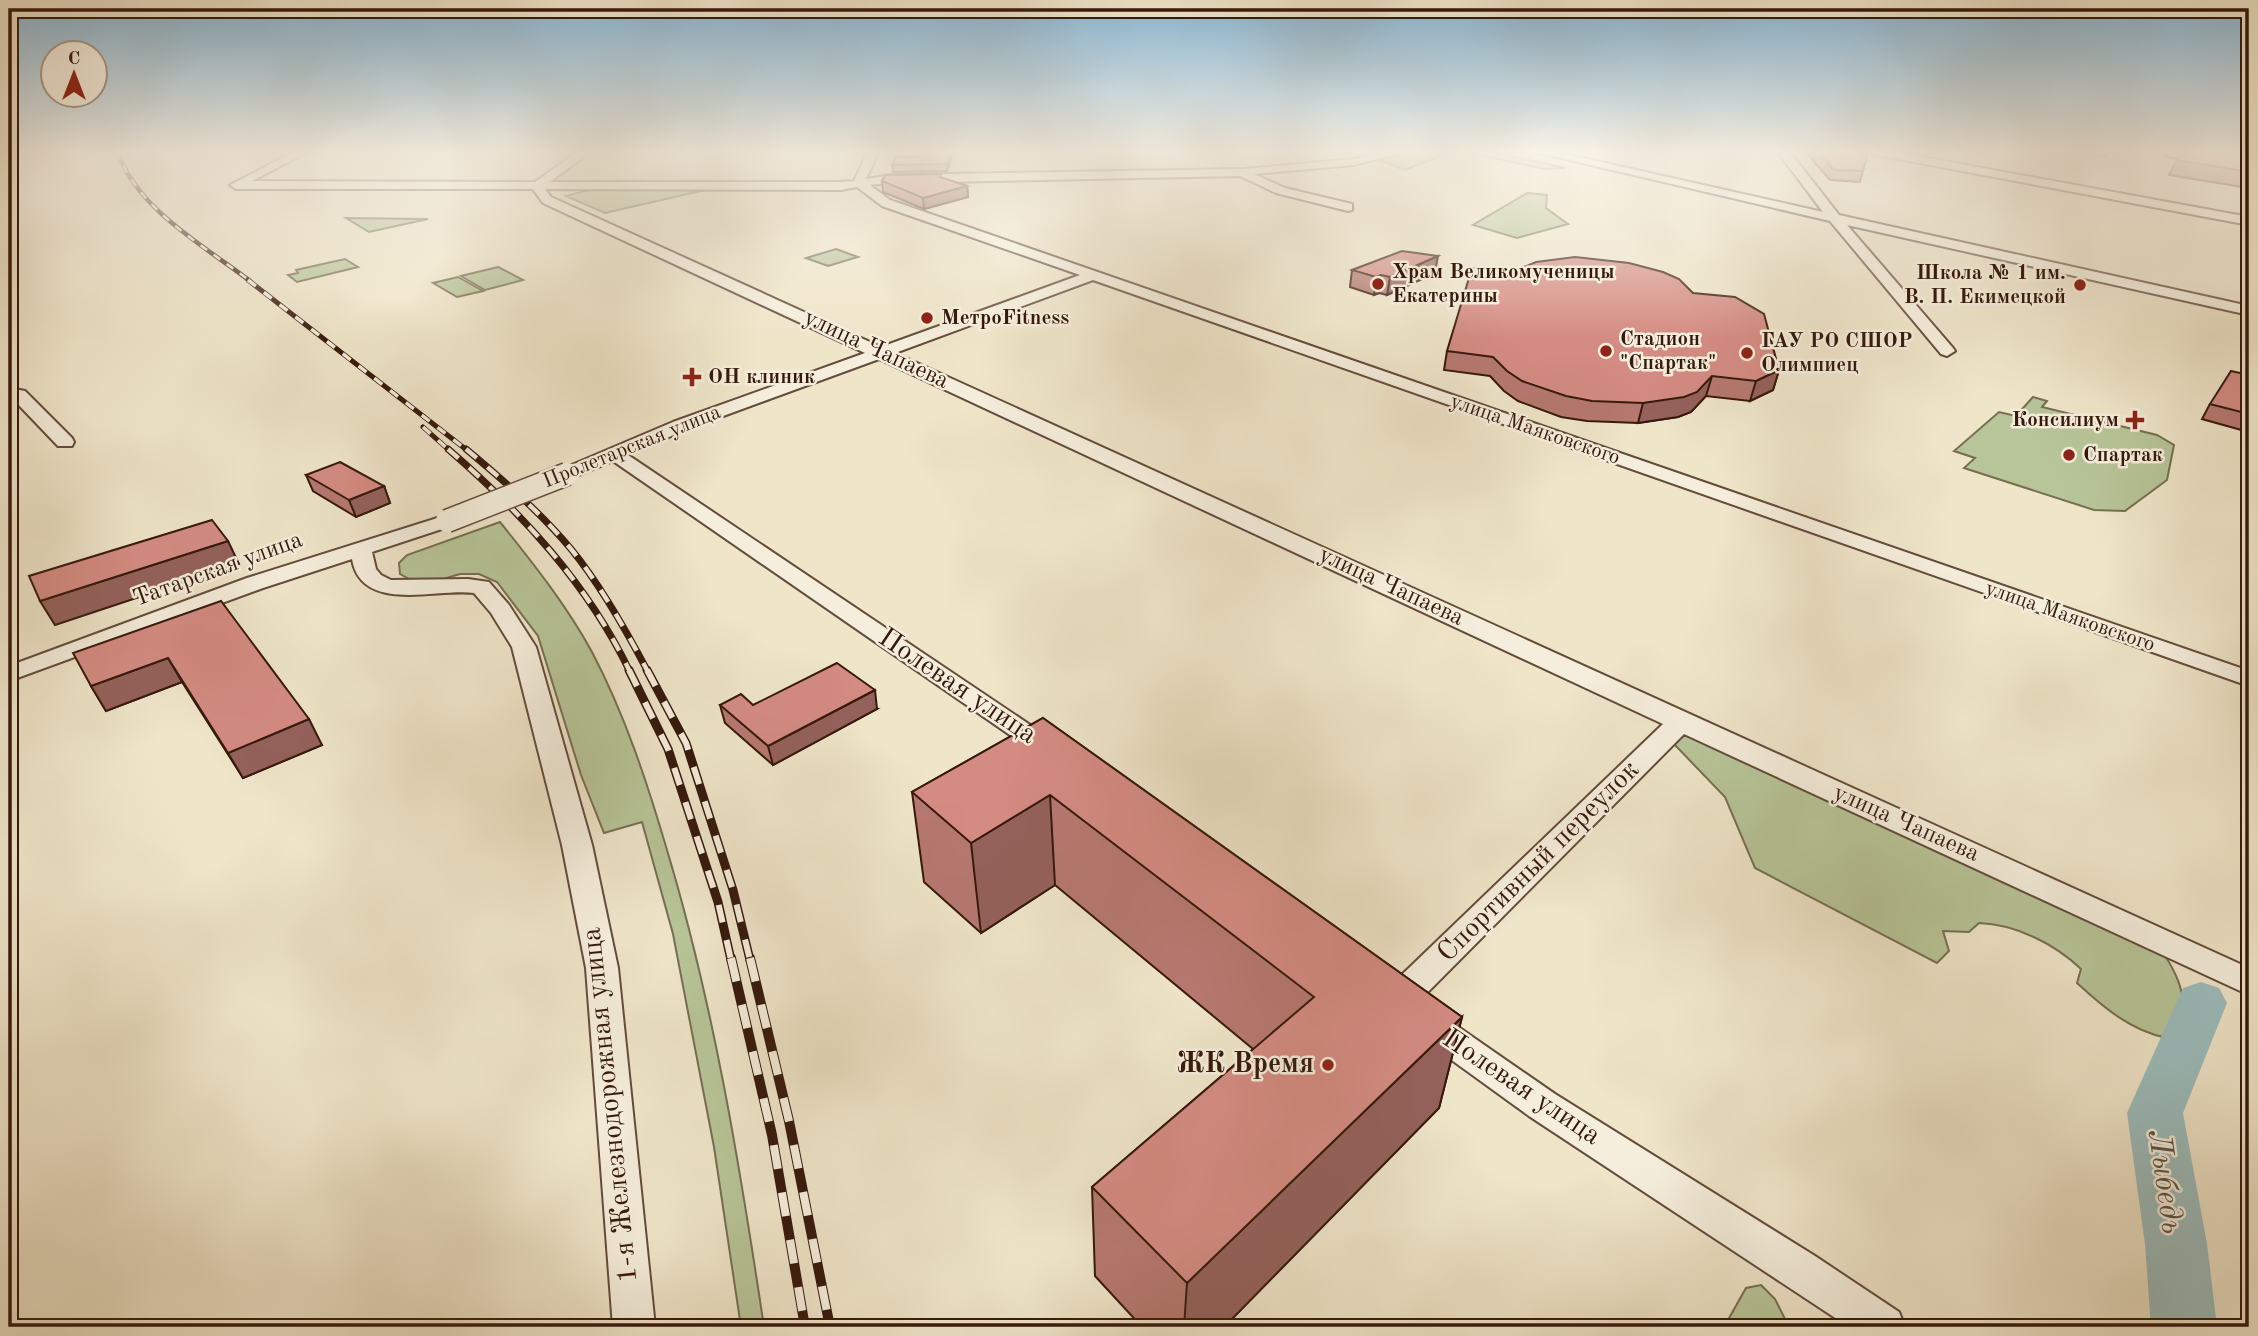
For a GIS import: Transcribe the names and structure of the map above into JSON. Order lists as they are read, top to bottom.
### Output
{
  "streets": {
    "street": [
      "улица Чапаева",
      "улица Маяковского",
      "Пролетарская улица",
      "Татарская улица",
      "Полевая улица",
      "Спортивный переулок",
      "1-я Железнодорожная улица"
    ]
  },
  "crossings": [
    ["улица Чапаева", "Пролетарская улица"],
    ["улица Чапаева", "Спортивный переулок"],
    ["улица Маяковского", "Пролетарская улица"],
    ["Пролетарская улица", "Татарская улица"],
    ["Пролетарская улица", "Полевая улица"],
    ["Татарская улица", "1-я Железнодорожная улица"],
    ["Полевая улица", "Спортивный переулок"]
  ],
  "water": ["Лыбедь"],
  "places": {
    "other": [
      "Храм Великомученицы Екатерины",
      "Школа № 1 им. В. П. Екимецкой",
      "МетроFitness",
      "Стадион \"Спартак\"",
      "ГАУ РО СШОР Олимпиец",
      "Спартак",
      "ЖК Время"
    ],
    "health": ["ОН клиник", "Консилиум"]
  },
  "north": "top"
}
